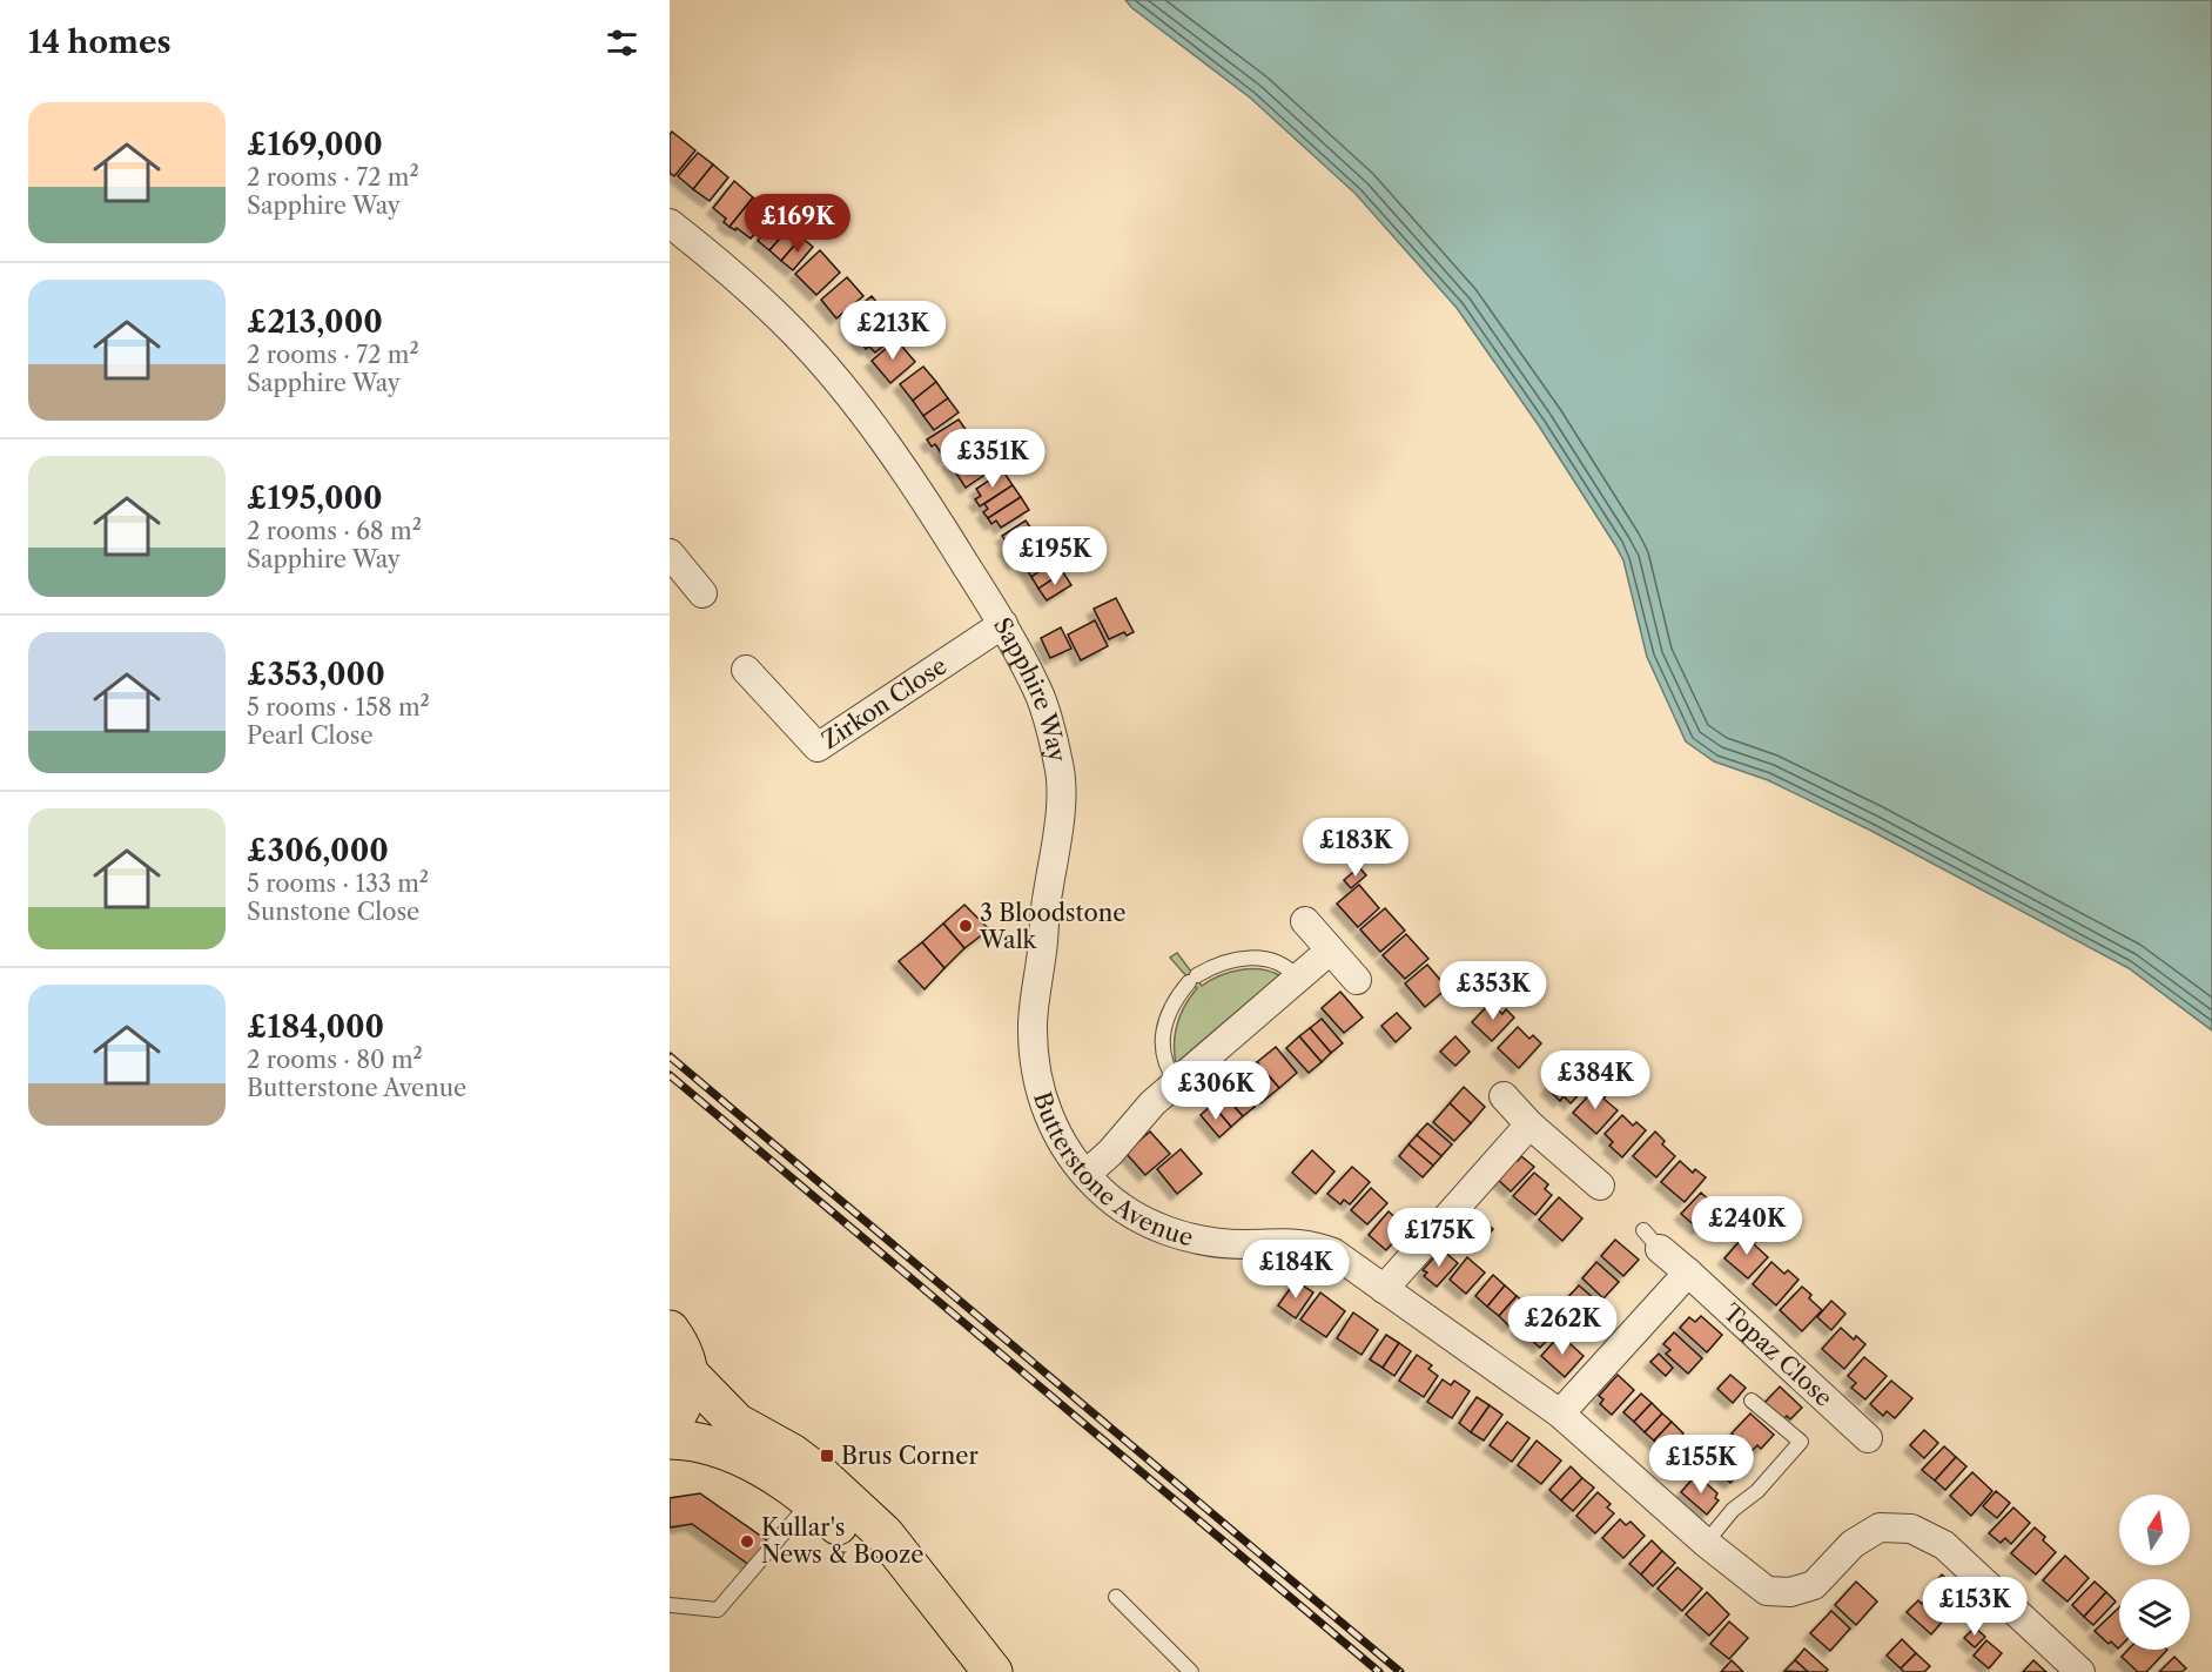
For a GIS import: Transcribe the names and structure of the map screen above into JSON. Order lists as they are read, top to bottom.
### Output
{
  "streets": {
    "street": [
      "Sapphire Way",
      "Zirkon Close",
      "Butterstone Avenue",
      "Topaz Close"
    ]
  },
  "crossings": [
    ["Sapphire Way", "Zirkon Close"],
    ["Sapphire Way", "Butterstone Avenue"]
  ],
  "places": {
    "other": ["3 Bloodstone Walk", "Kullar's News & Booze"],
    "transit": ["Brus Corner"]
  },
  "north": "top",
  "page": {
    "heading": "14 homes",
    "list": [
      {
        "name": "£169,000",
        "note": "2 rooms · 72 m² · Sapphire Way"
      },
      {
        "name": "£213,000",
        "note": "2 rooms · 72 m² · Sapphire Way"
      },
      {
        "name": "£195,000",
        "note": "2 rooms · 68 m² · Sapphire Way"
      },
      {
        "name": "£353,000",
        "note": "5 rooms · 158 m² · Pearl Close"
      },
      {
        "name": "£306,000",
        "note": "5 rooms · 133 m² · Sunstone Close"
      },
      {
        "name": "£184,000",
        "note": "2 rooms · 80 m² · Butterstone Avenue"
      }
    ],
    "price": [
      "£169K",
      "£213K",
      "£351K",
      "£195K",
      "£183K",
      "£353K",
      "£384K",
      "£306K",
      "£240K",
      "£175K",
      "£184K",
      "£262K",
      "£155K",
      "£153K"
    ]
  }
}
